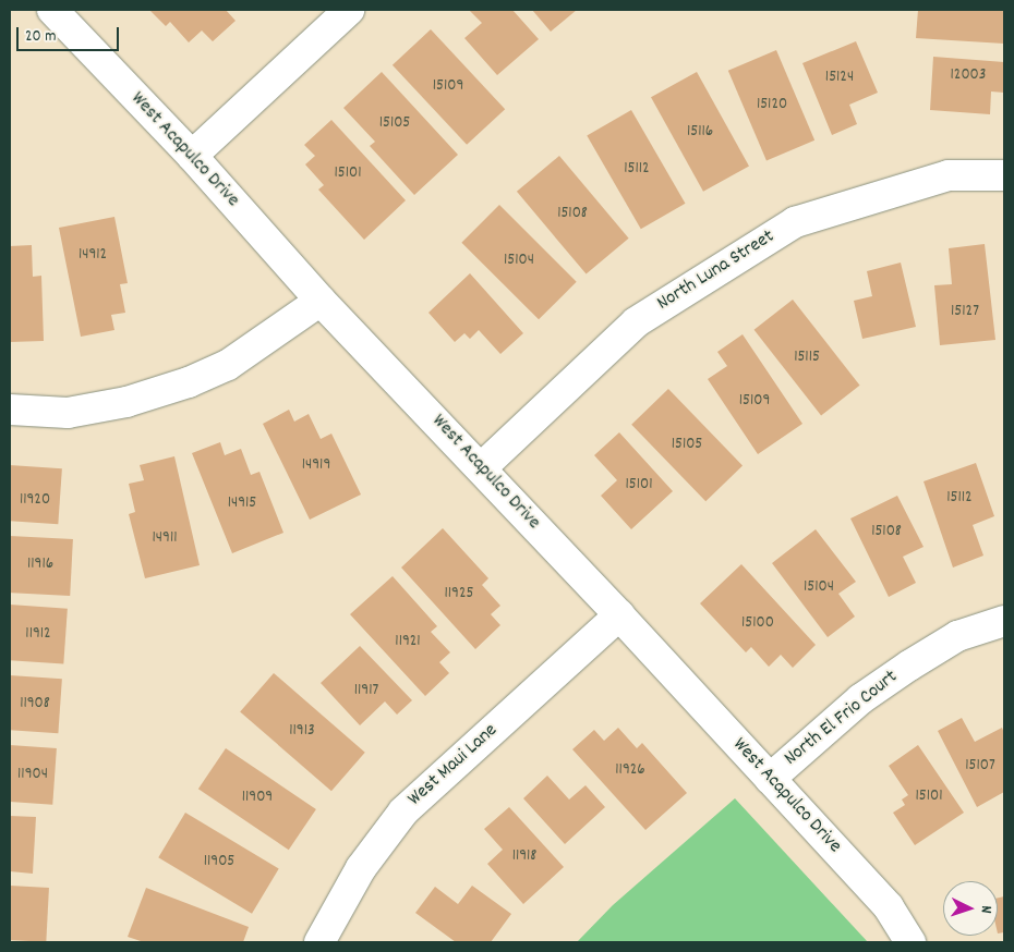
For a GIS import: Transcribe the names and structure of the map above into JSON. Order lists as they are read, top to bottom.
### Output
{
  "streets": {
    "street": [
      "West Acapulco Drive",
      "North Luna Street",
      "North El Frio Court",
      "West Maui Lane"
    ]
  },
  "crossings": [
    ["West Acapulco Drive", "North Luna Street"],
    ["West Acapulco Drive", "North El Frio Court"],
    ["West Acapulco Drive", "West Maui Lane"]
  ],
  "house_numbers": [
    "12003",
    "15124",
    "15109",
    "15120",
    "15105",
    "15116",
    "15112",
    "15101",
    "15108",
    "14912",
    "15104",
    "15127",
    "15115",
    "15109",
    "15105",
    "14919",
    "15101",
    "15112",
    "11920",
    "14915",
    "15108",
    "14911",
    "11916",
    "15104",
    "11925",
    "15100",
    "11912",
    "11921",
    "11917",
    "11908",
    "11913",
    "15107",
    "11926",
    "11904",
    "15101",
    "11909",
    "11918",
    "11905"
  ],
  "scale_bar": "20 m",
  "north": "right"
}
